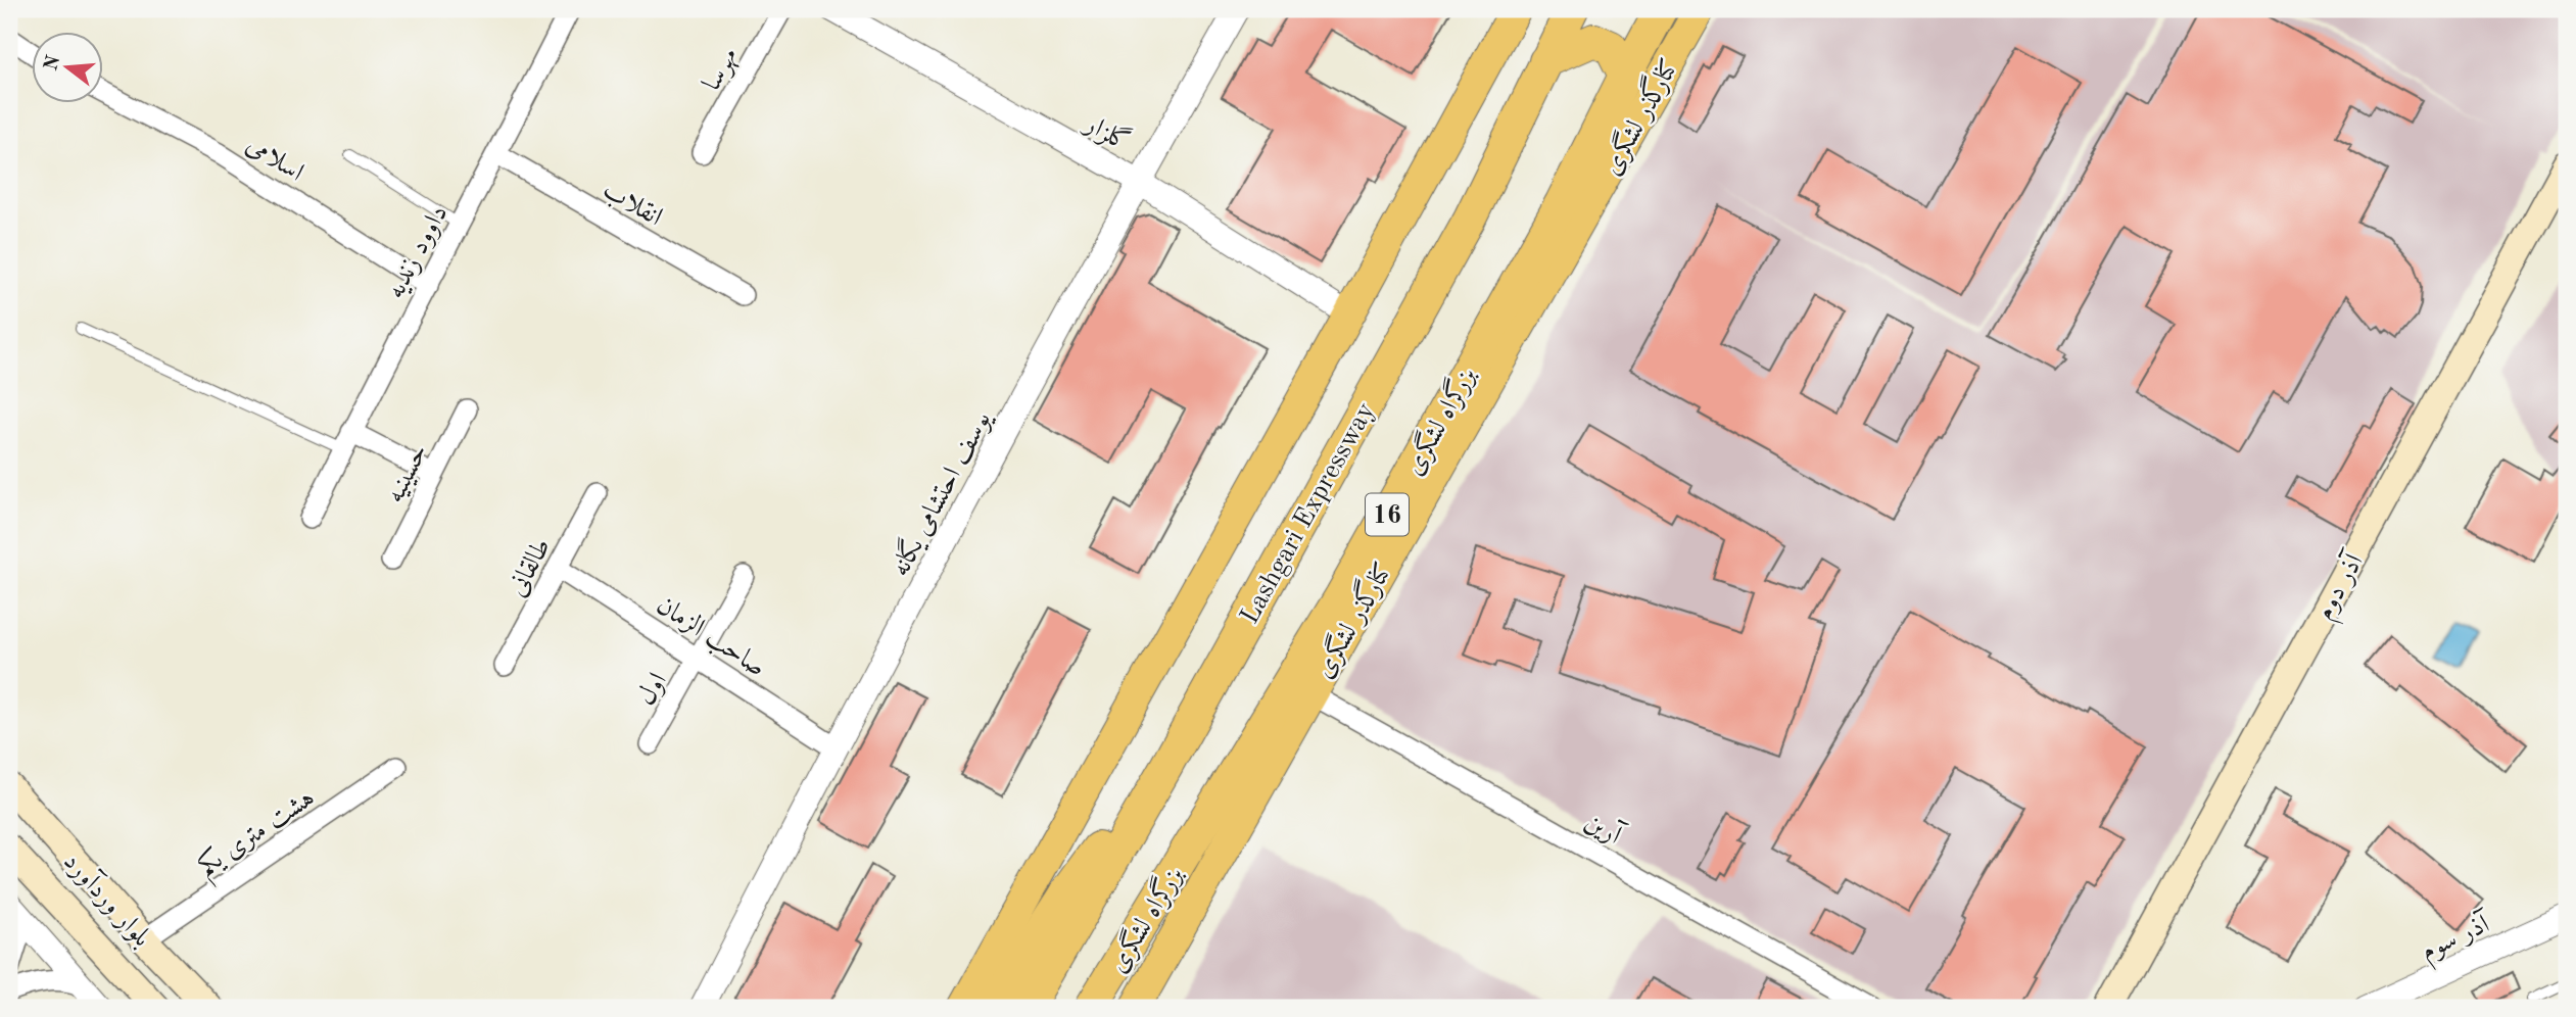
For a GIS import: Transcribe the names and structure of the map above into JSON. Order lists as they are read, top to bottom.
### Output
{
  "streets": {
    "highway": ["بزرگراه لشگری", "Lashgari Expressway", "16"],
    "main road": ["کنارگذر لشگری", "آذر دوم", "بلوار وردآورد"],
    "street": [
      "مهرسا",
      "گلزار",
      "اسلامی",
      "انقلاب",
      "داوود زندیه",
      "حسینیه",
      "یوسف احتشامی یگانه",
      "طالقانی",
      "صاحب الزمان",
      "اول",
      "آرین",
      "هشت متری یکم",
      "آذر سوم"
    ]
  },
  "crossings": [
    ["کنارگذر لشگری", "آرین"],
    ["گلزار", "یوسف احتشامی یگانه"],
    ["اسلامی", "داوود زندیه"],
    ["انقلاب", "داوود زندیه"],
    ["یوسف احتشامی یگانه", "صاحب الزمان"],
    ["طالقانی", "صاحب الزمان"],
    ["صاحب الزمان", "اول"],
    ["هشت متری یکم", "بلوار وردآورد"]
  ],
  "north": "left"
}
